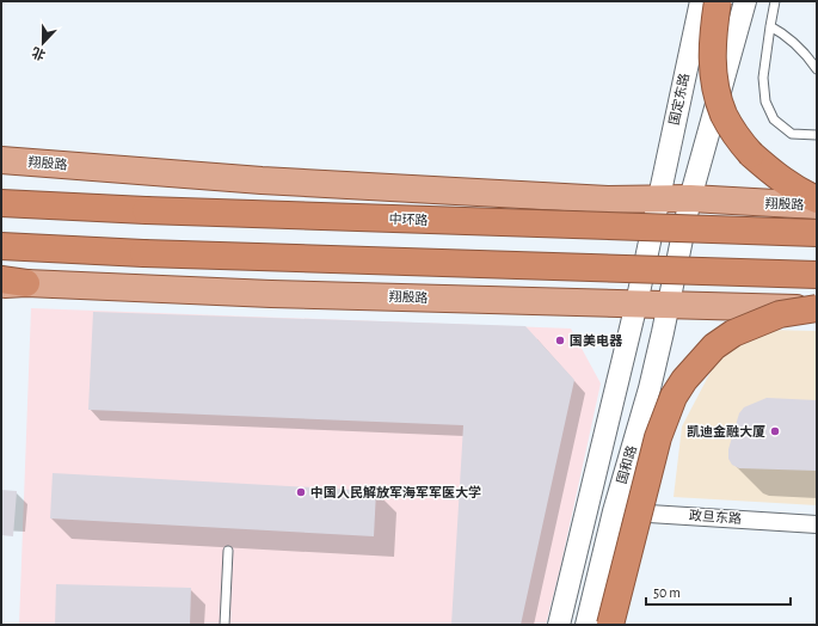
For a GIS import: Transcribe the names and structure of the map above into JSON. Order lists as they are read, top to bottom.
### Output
{
  "streets": {
    "highway": ["中环路"],
    "main road": ["翔殷路"],
    "street": ["国定东路", "国和路", "政旦东路"]
  },
  "crossings": [
    ["国定东路", "翔殷路"],
    ["翔殷路", "国和路"],
    ["国和路", "政旦东路"]
  ],
  "places": ["国美电器", "凯迪金融大厦", "中国人民解放军海军军医大学"],
  "scale_bar": "50 m",
  "north": "bottom"
}
